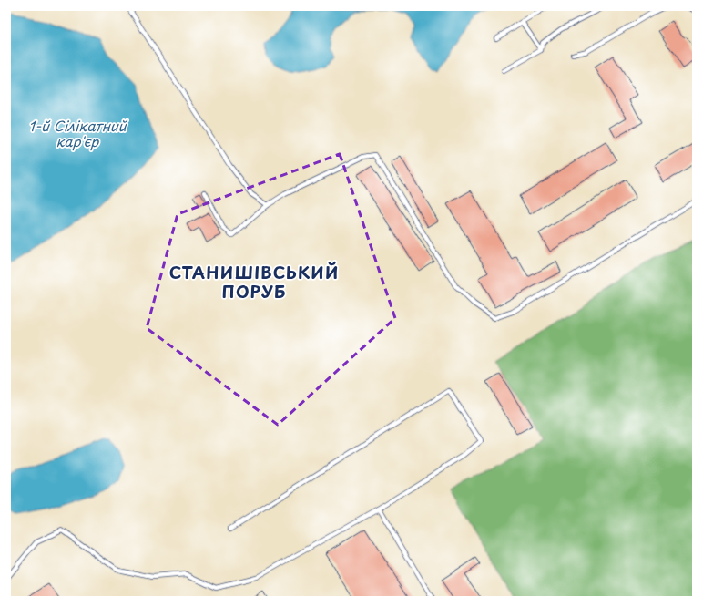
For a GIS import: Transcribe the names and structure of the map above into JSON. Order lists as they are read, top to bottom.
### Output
{
  "districts": ["СТАНИШІВСЬКИЙ ПОРУБ"],
  "water": ["1-й Сілікатний кар'єр"]
}
